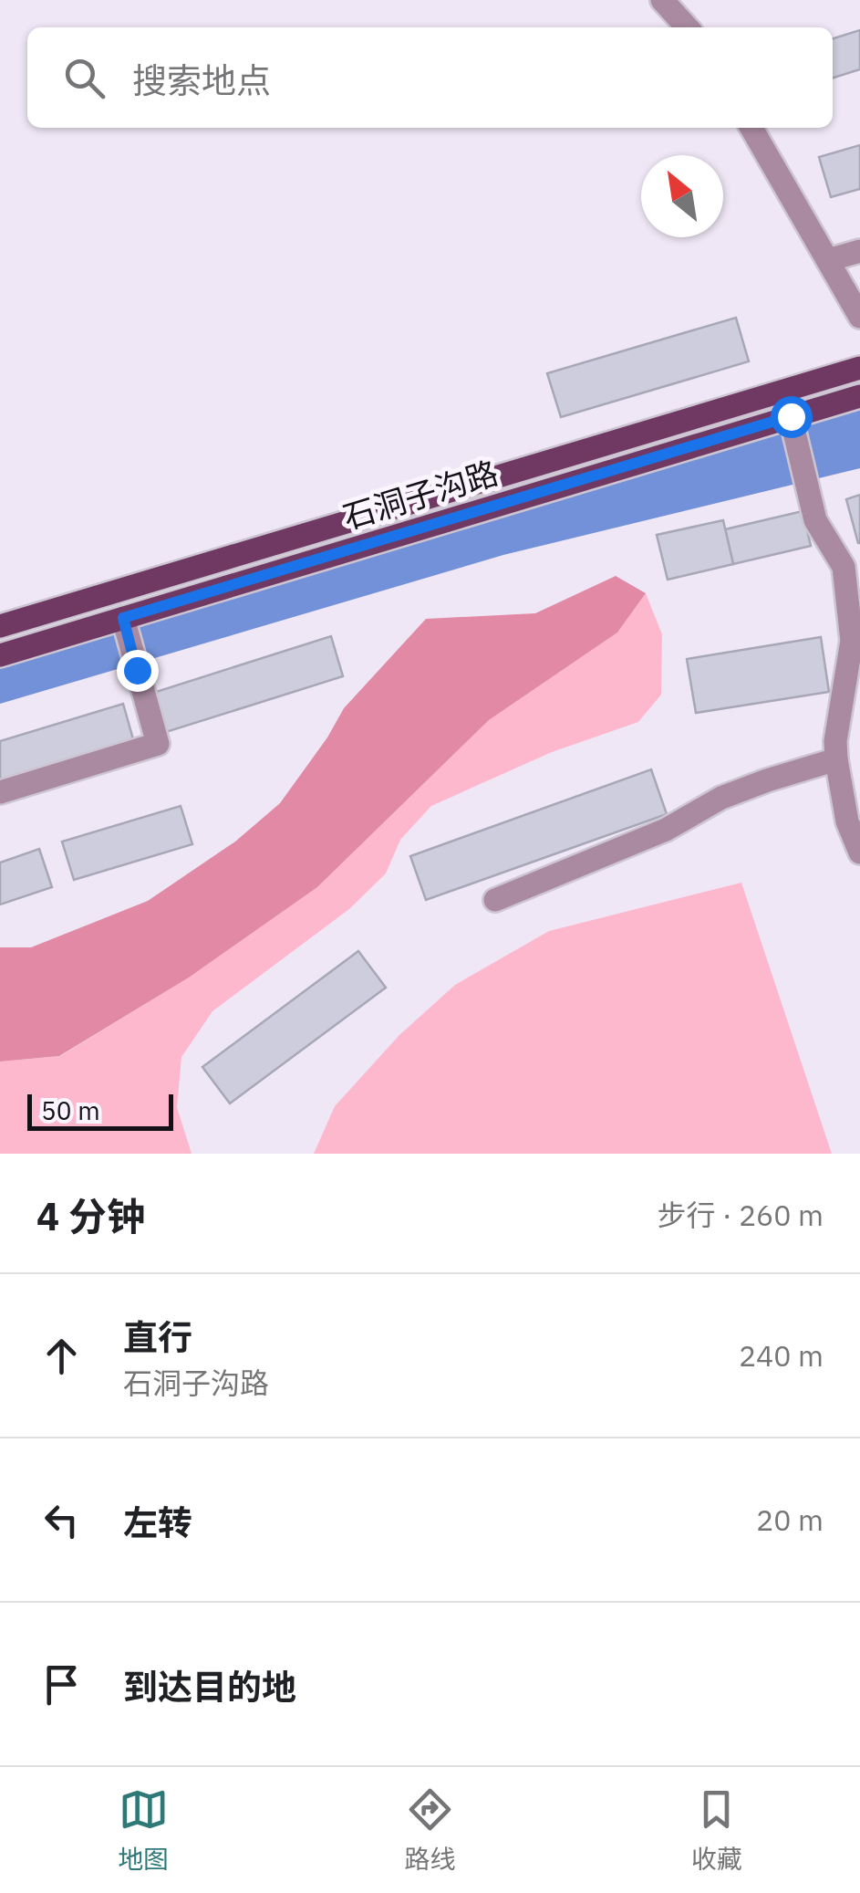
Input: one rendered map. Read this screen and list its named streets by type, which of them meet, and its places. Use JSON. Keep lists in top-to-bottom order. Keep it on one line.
{"streets":{"main road":["石洞子沟路"]},"scale_bar":"50 m","north":"top left","page":{"search":"搜索地点","scale":"50 m","heading":["4 分钟","步行 · 260 m"],"list":[["直行","石洞子沟路","240 m"],["左转","20 m"],"到达目的地"],"nav":["地图","路线","收藏"]}}
